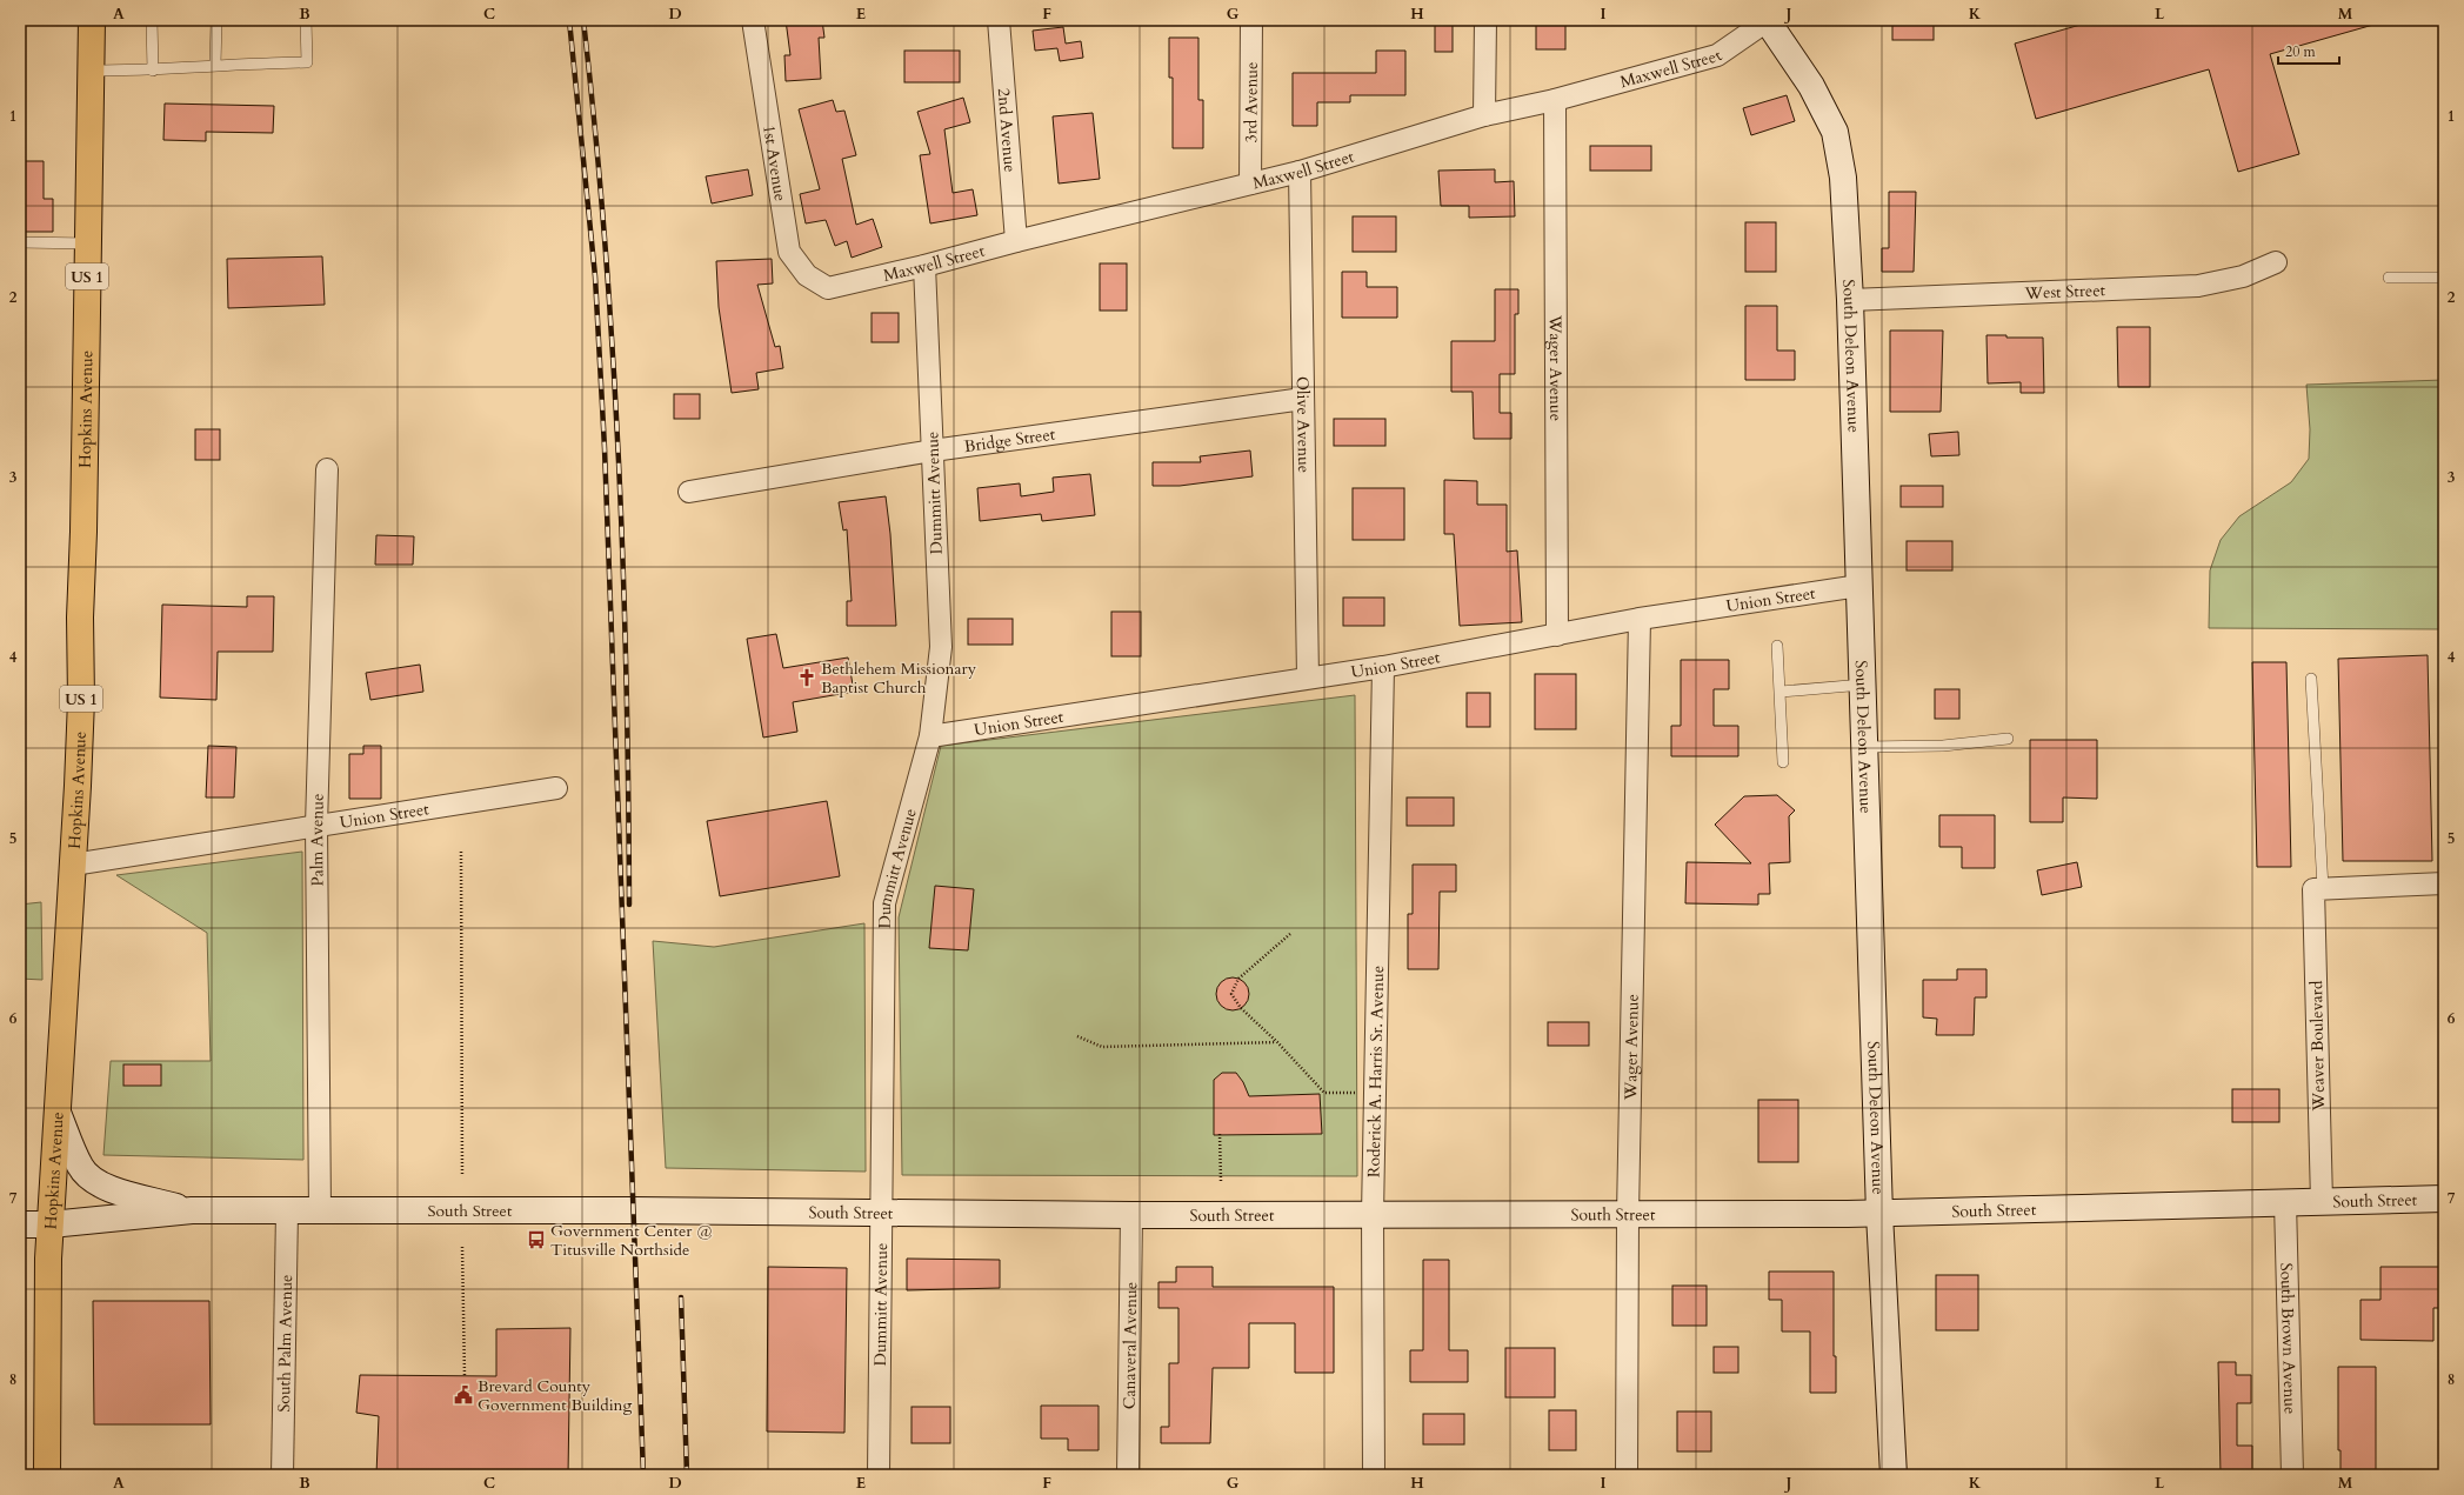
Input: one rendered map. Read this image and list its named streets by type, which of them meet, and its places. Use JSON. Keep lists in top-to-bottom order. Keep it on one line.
{"streets":{"main road":["US 1","South Deleon Avenue","Hopkins Avenue","South Street"],"street":["Maxwell Street","3rd Avenue","2nd Avenue","1st Avenue","West Street","Wager Avenue","Olive Avenue","Bridge Street","Dummitt Avenue","Union Street","Palm Avenue","Weaver Boulevard","Roderick A. Harris Sr. Avenue","South Brown Avenue","South Palm Avenue","Canaveral Avenue"]},"crossings":[["Maxwell Street","3rd Avenue"],["Maxwell Street","2nd Avenue"],["Maxwell Street","1st Avenue"],["Maxwell Street","South Deleon Avenue"],["Maxwell Street","Wager Avenue"],["Maxwell Street","Olive Avenue"],["Maxwell Street","Dummitt Avenue"],["West Street","South Deleon Avenue"],["South Deleon Avenue","Union Street"],["South Deleon Avenue","South Street"],["Wager Avenue","Union Street"],["Wager Avenue","South Street"],["Hopkins Avenue","Union Street"],["Hopkins Avenue","South Street"],["Olive Avenue","Bridge Street"],["Olive Avenue","Union Street"],["Bridge Street","Dummitt Avenue"],["Dummitt Avenue","Union Street"],["Dummitt Avenue","South Street"],["Union Street","Palm Avenue"],["Union Street","Roderick A. Harris Sr. Avenue"],["Palm Avenue","South Street"],["Weaver Boulevard","South Street"],["Roderick A. Harris Sr. Avenue","South Street"],["South Street","South Brown Avenue"],["South Street","South Palm Avenue"],["South Street","Canaveral Avenue"]],"places":{"church":["Bethlehem Missionary Baptist Church"],"bus stop":["Government Center @ Titusville Northside"],"public building":["Brevard County Government Building"]},"scale_bar":"20 m","grid":{"columns":["A","B","C","D","E","F","G","H","I","J","K","L","M"],"rows":["1","2","3","4","5","6","7","8"]}}
